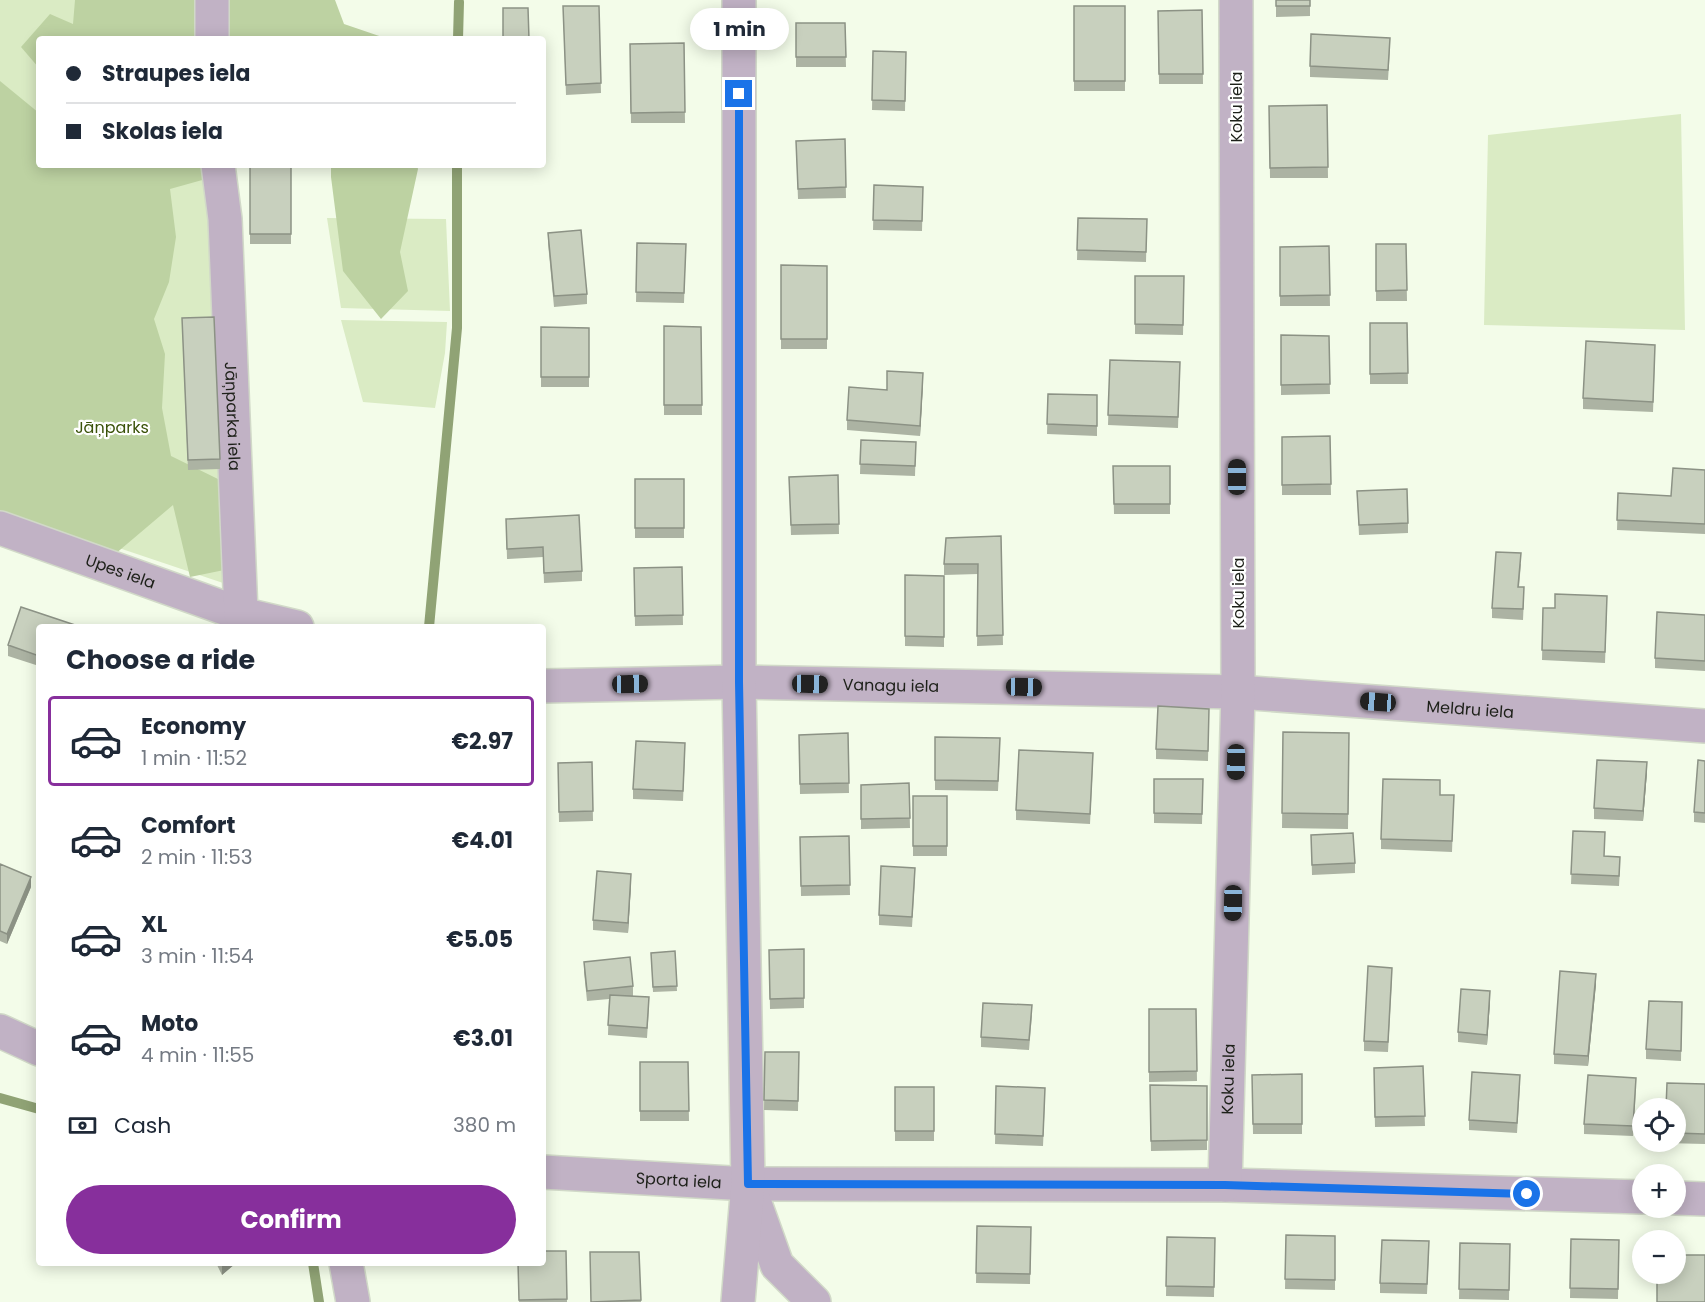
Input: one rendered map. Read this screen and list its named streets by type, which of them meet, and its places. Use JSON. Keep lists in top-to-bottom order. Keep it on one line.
{"streets":{"street":["Koku iela","Jāņparka iela","Upes iela","Vanagu iela","Meldru iela","Sporta iela"]},"crossings":[["Koku iela","Vanagu iela"],["Koku iela","Meldru iela"],["Koku iela","Sporta iela"],["Jāņparka iela","Upes iela"],["Vanagu iela","Meldru iela"]],"parks":["Jāņparks"],"page":{"bubble":"1 min","banner":["Straupes iela","Skolas iela"],"heading":"Choose a ride","list":[{"name":"Economy","note":"1 min · 11:52","value":"€2.97"},{"name":"Comfort","note":"2 min · 11:53","value":"€4.01"},{"name":"XL","note":"3 min · 11:54","value":"€5.05"},{"name":"Moto","note":"4 min · 11:55","value":"€3.01"}],"pay":["Cash","380 m"],"map_buttons":["+","−"],"buttons":"Confirm"}}
